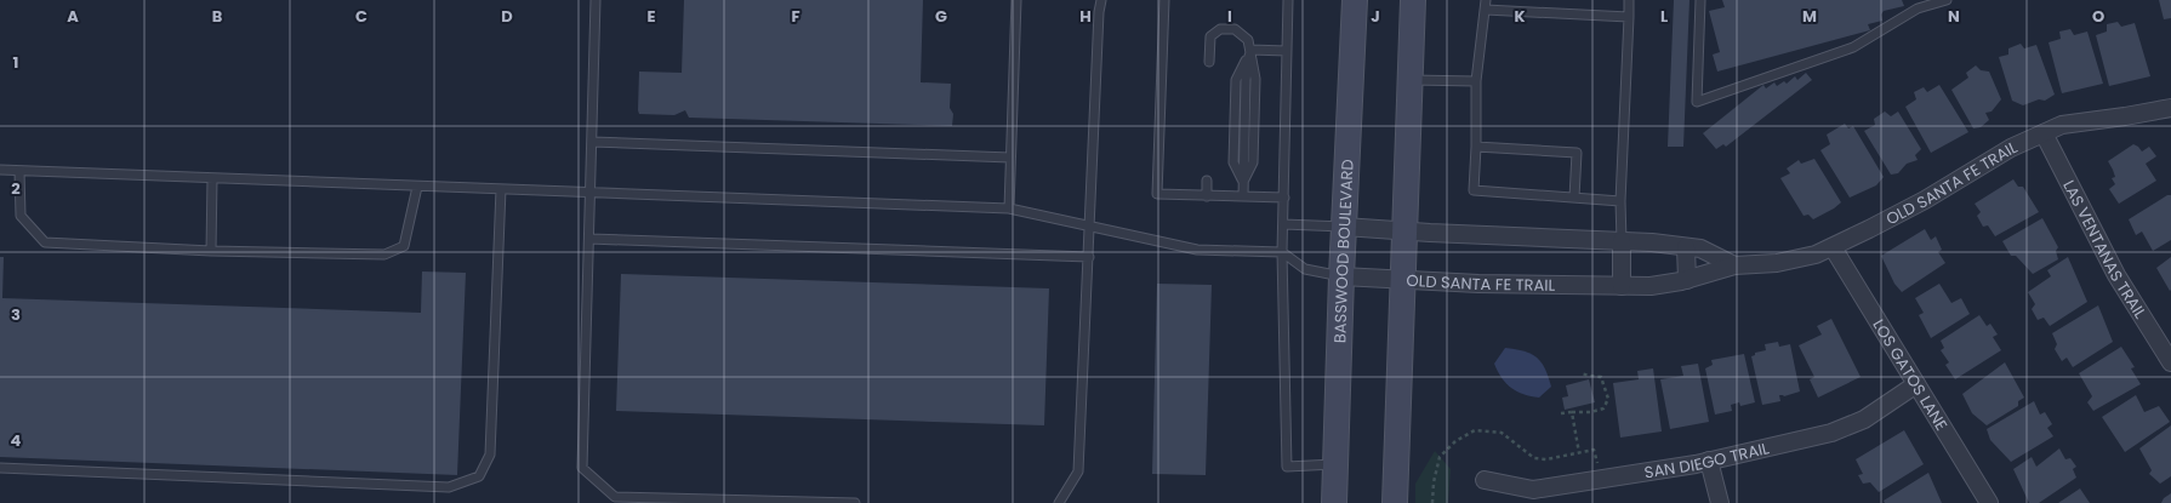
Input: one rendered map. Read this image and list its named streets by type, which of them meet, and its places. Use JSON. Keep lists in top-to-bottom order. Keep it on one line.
{"streets":{"main road":["BASSWOOD BOULEVARD"],"street":["OLD SANTA FE TRAIL","LAS VENTANAS TRAIL","LOS GATOS LANE","SAN DIEGO TRAIL"]},"crossings":[["OLD SANTA FE TRAIL","LAS VENTANAS TRAIL"],["OLD SANTA FE TRAIL","BASSWOOD BOULEVARD"],["OLD SANTA FE TRAIL","LOS GATOS LANE"],["LOS GATOS LANE","SAN DIEGO TRAIL"]],"grid":{"columns":["A","B","C","D","E","F","G","H","I","J","K","L","M","N","O"],"rows":["1","2","3","4"]}}
